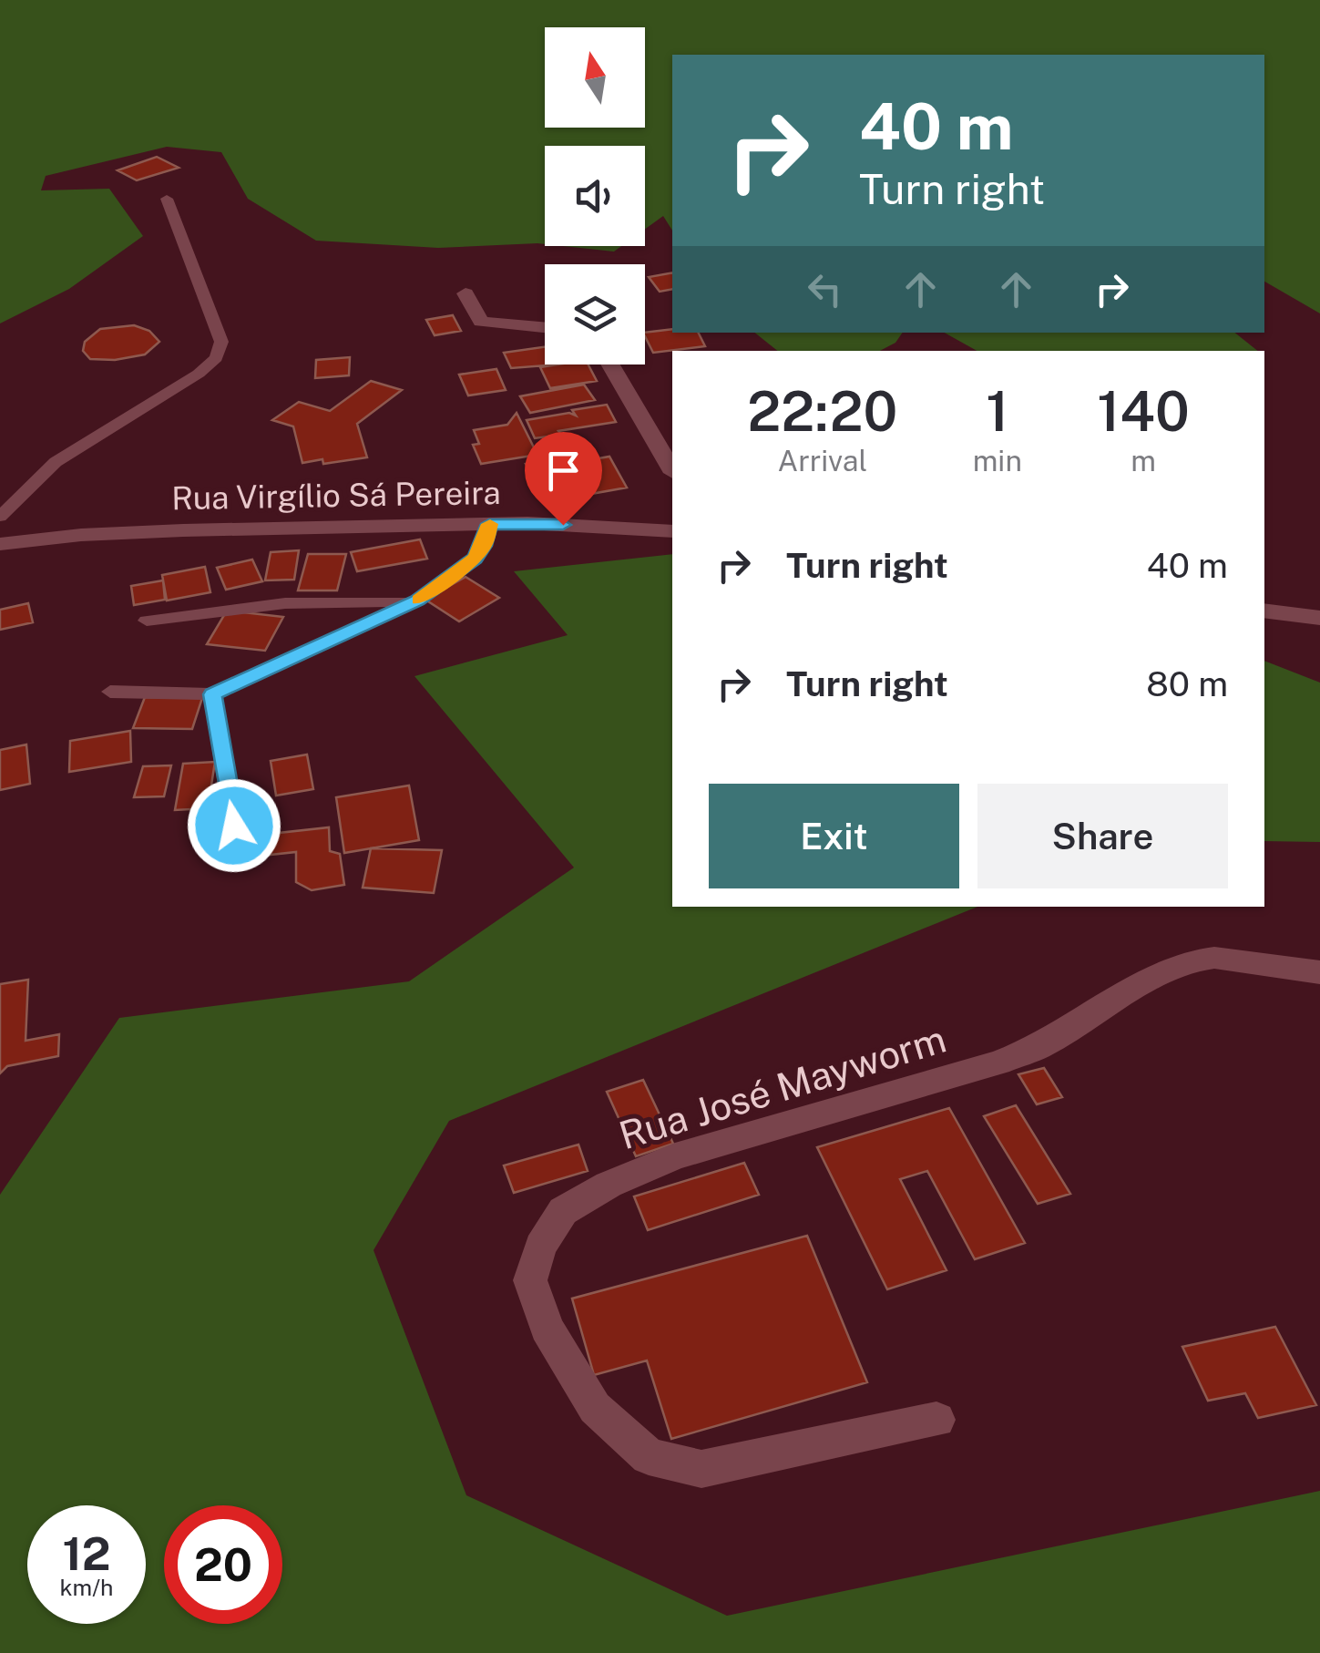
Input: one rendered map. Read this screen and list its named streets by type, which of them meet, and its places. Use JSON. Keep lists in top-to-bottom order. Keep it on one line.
{"streets":{"street":["Rua Virgílio Sá Pereira","Rua José Mayworm"]},"north":"top","page":{"turn":["40 m","Turn right"],"eta":["22:20","Arrival","1","min","140","m"],"list":[{"name":"Turn right","value":"40 m"},{"name":"Turn right","value":"80 m"}],"buttons":["Exit","Share"],"speed":"12 km/h","limit":"20"}}
